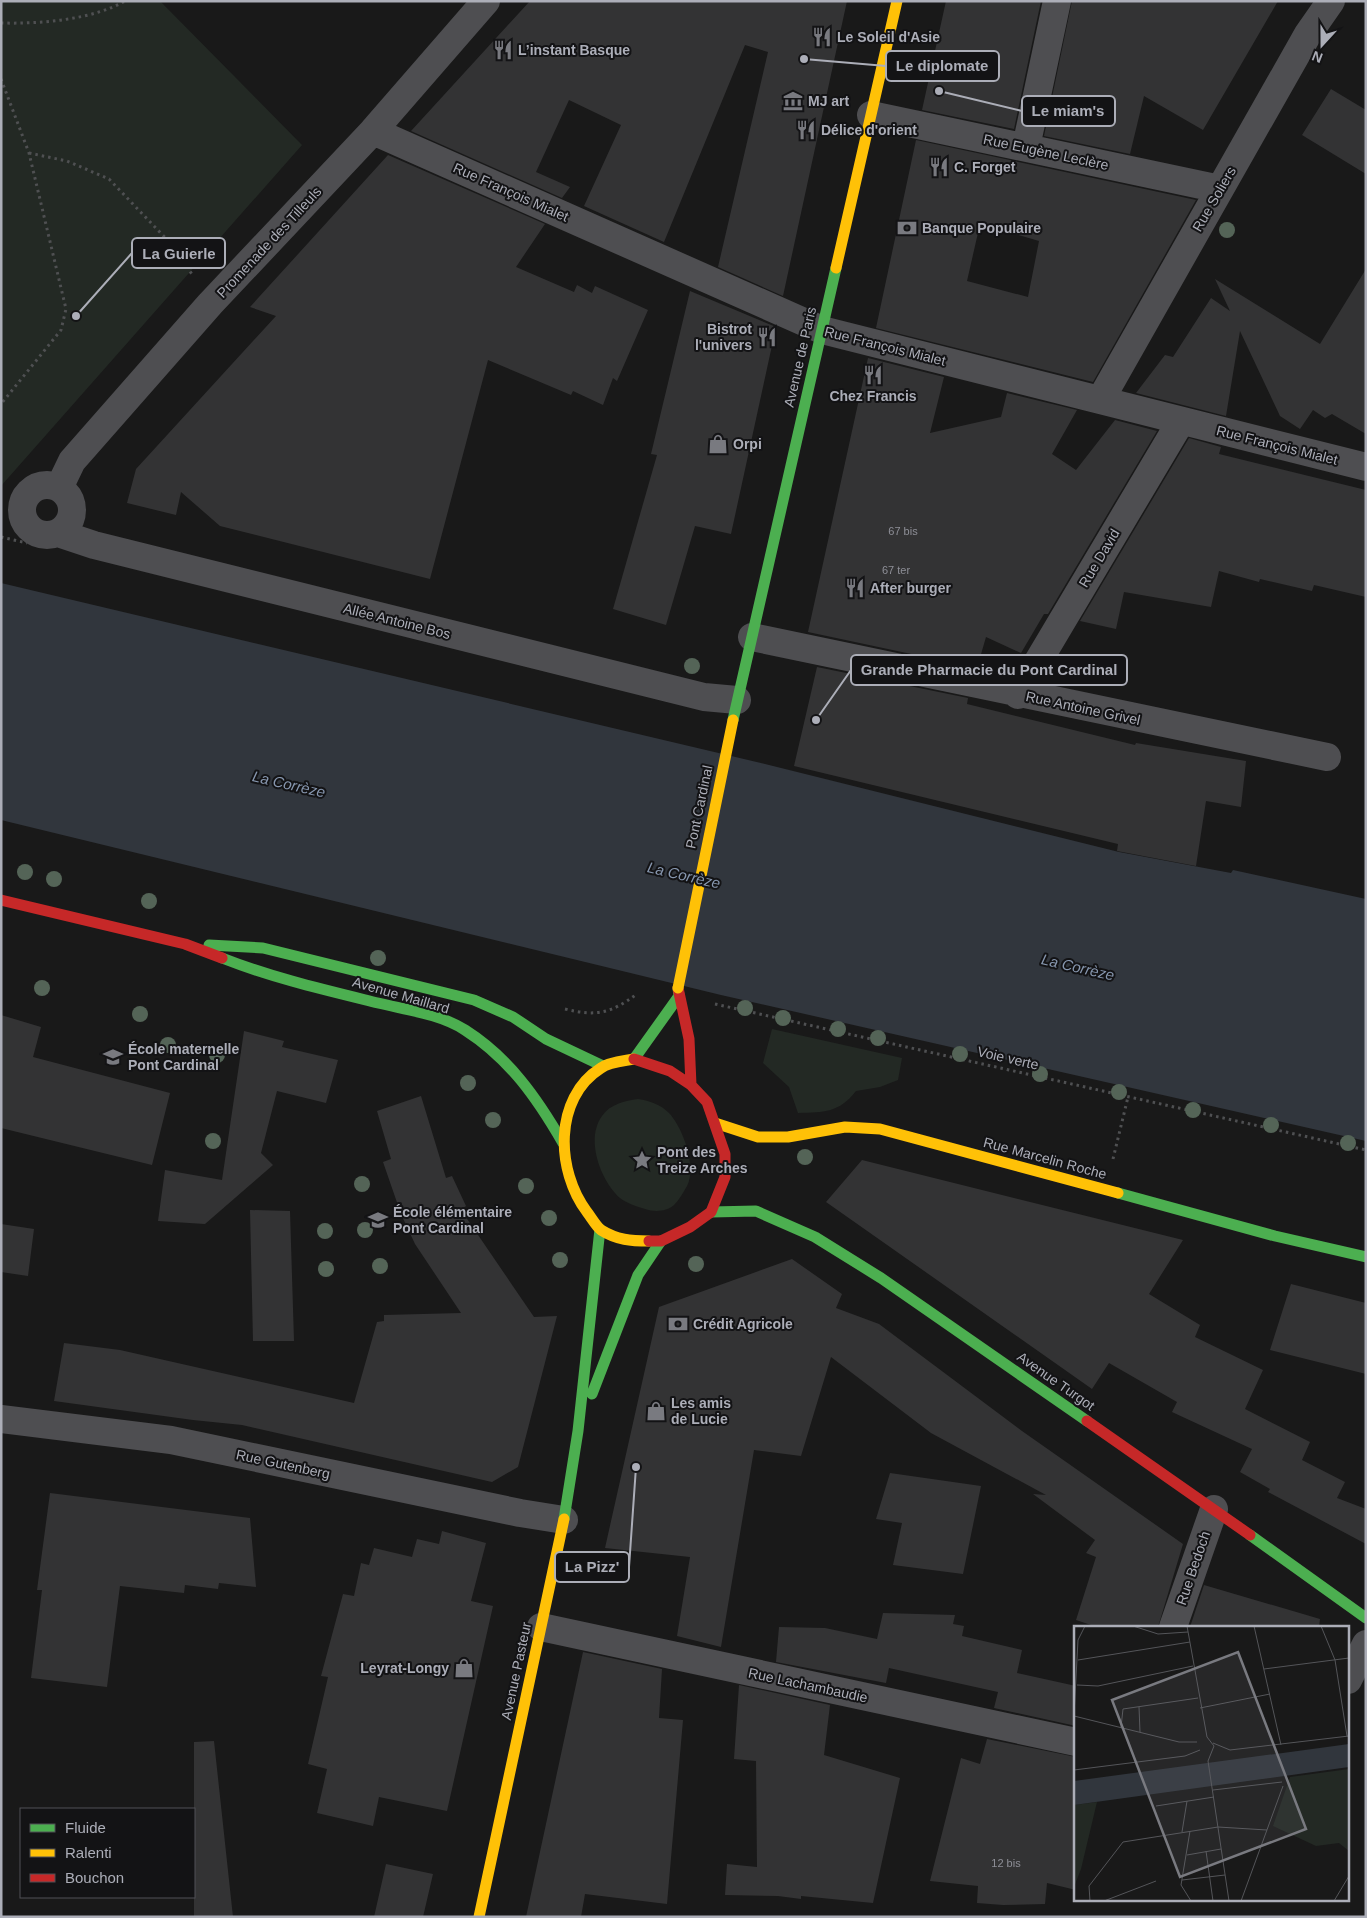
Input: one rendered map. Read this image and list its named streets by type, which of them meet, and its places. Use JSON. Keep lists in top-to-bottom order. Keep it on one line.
{"streets":{"main road":["Avenue de Paris","Pont Cardinal","Avenue Maillard","Rue Marcelin Roche","Avenue Turgot","Avenue Pasteur"],"street":["Rue Eugène Leclère","Rue François Mialet","Rue Soliers","Promenade des Tilleuls","Rue David","Allée Antoine Bos","Rue Antoine Grivel","Rue Gutenberg","Rue Bedoch","Rue Lachambaudie"],"path":["Voie verte"]},"crossings":[["Rue Eugène Leclère","Rue Soliers"],["Rue Eugène Leclère","Avenue de Paris"],["Rue François Mialet","Rue Soliers"],["Rue François Mialet","Promenade des Tilleuls"],["Rue François Mialet","Avenue de Paris"],["Rue François Mialet","Rue David"],["Promenade des Tilleuls","Allée Antoine Bos"],["Avenue de Paris","Allée Antoine Bos"],["Avenue de Paris","Rue Antoine Grivel"],["Avenue de Paris","Pont Cardinal"],["Rue David","Rue Antoine Grivel"],["Allée Antoine Bos","Pont Cardinal"],["Pont Cardinal","Voie verte"],["Avenue Maillard","Rue Marcelin Roche"],["Avenue Maillard","Avenue Turgot"],["Avenue Maillard","Avenue Pasteur"],["Rue Marcelin Roche","Avenue Turgot"],["Rue Marcelin Roche","Avenue Pasteur"],["Avenue Turgot","Rue Bedoch"],["Avenue Turgot","Avenue Pasteur"],["Rue Gutenberg","Avenue Pasteur"],["Avenue Pasteur","Rue Lachambaudie"]],"water":["La Corrèze"],"places":{"restaurant":["Le Soleil d'Asie","L’instant Basque","Délice d'orient","C. Forget","Bistrot l'univers","Chez Francis","After burger"],"other":["Le diplomate","Le miam's","La Guierle","Grande Pharmacie du Pont Cardinal","La Pizz'"],"museum":["MJ art"],"bank":["Banque Populaire","Crédit Agricole"],"shop":["Orpi","Les amis de Lucie","Leyrat-Longy"],"school or university":["École maternelle Pont Cardinal","École élémentaire Pont Cardinal"],"place":["Pont des Treize Arches"]},"house_numbers":["67 bis","67 ter","12 bis"],"legend":["Fluide","Ralenti","Bouchon"],"north":"bottom"}
